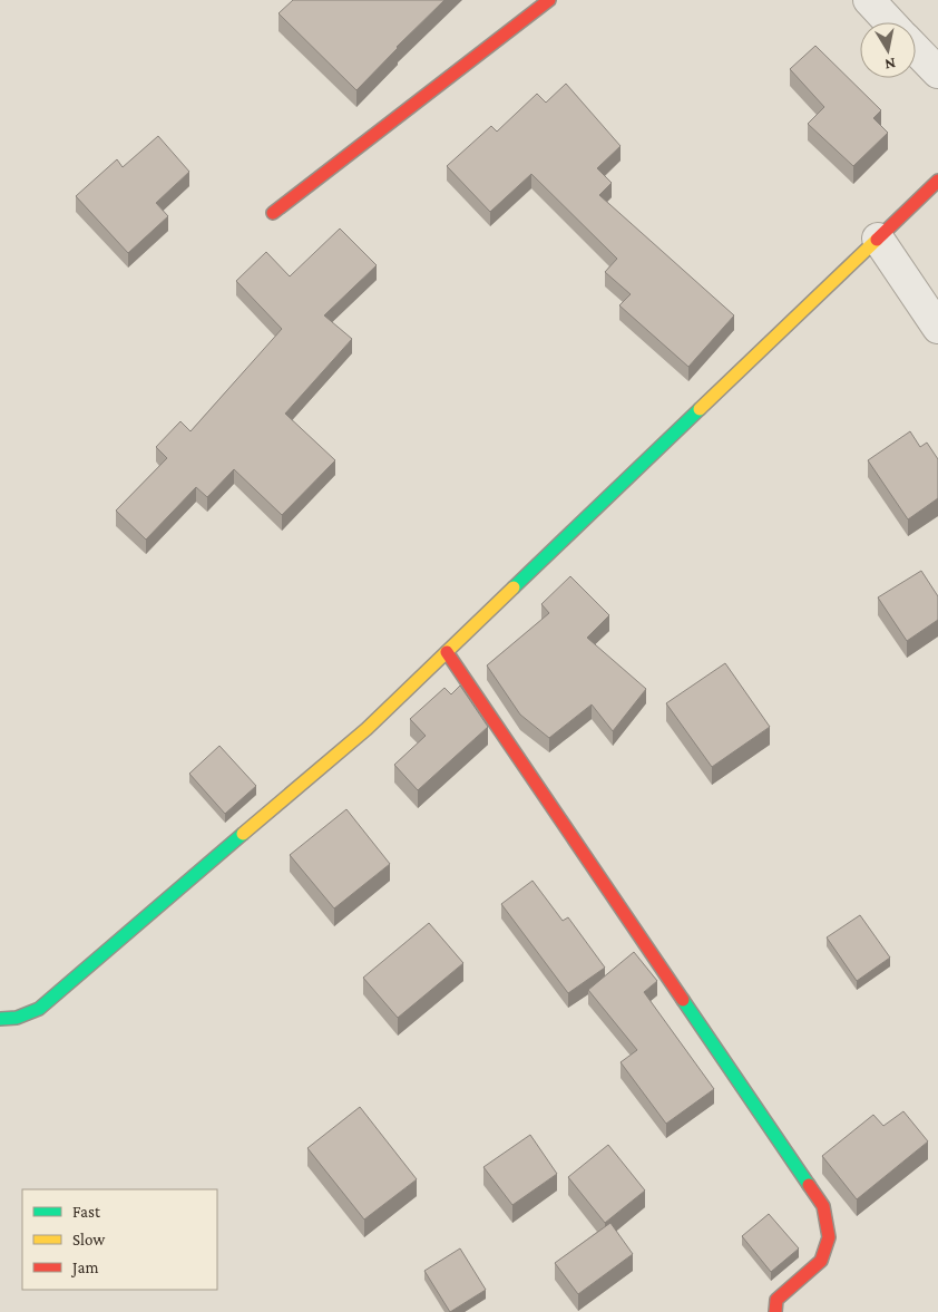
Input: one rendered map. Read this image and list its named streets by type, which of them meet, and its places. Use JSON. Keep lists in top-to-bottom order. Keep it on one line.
{"legend":["Fast","Slow","Jam"],"north":"bottom"}
